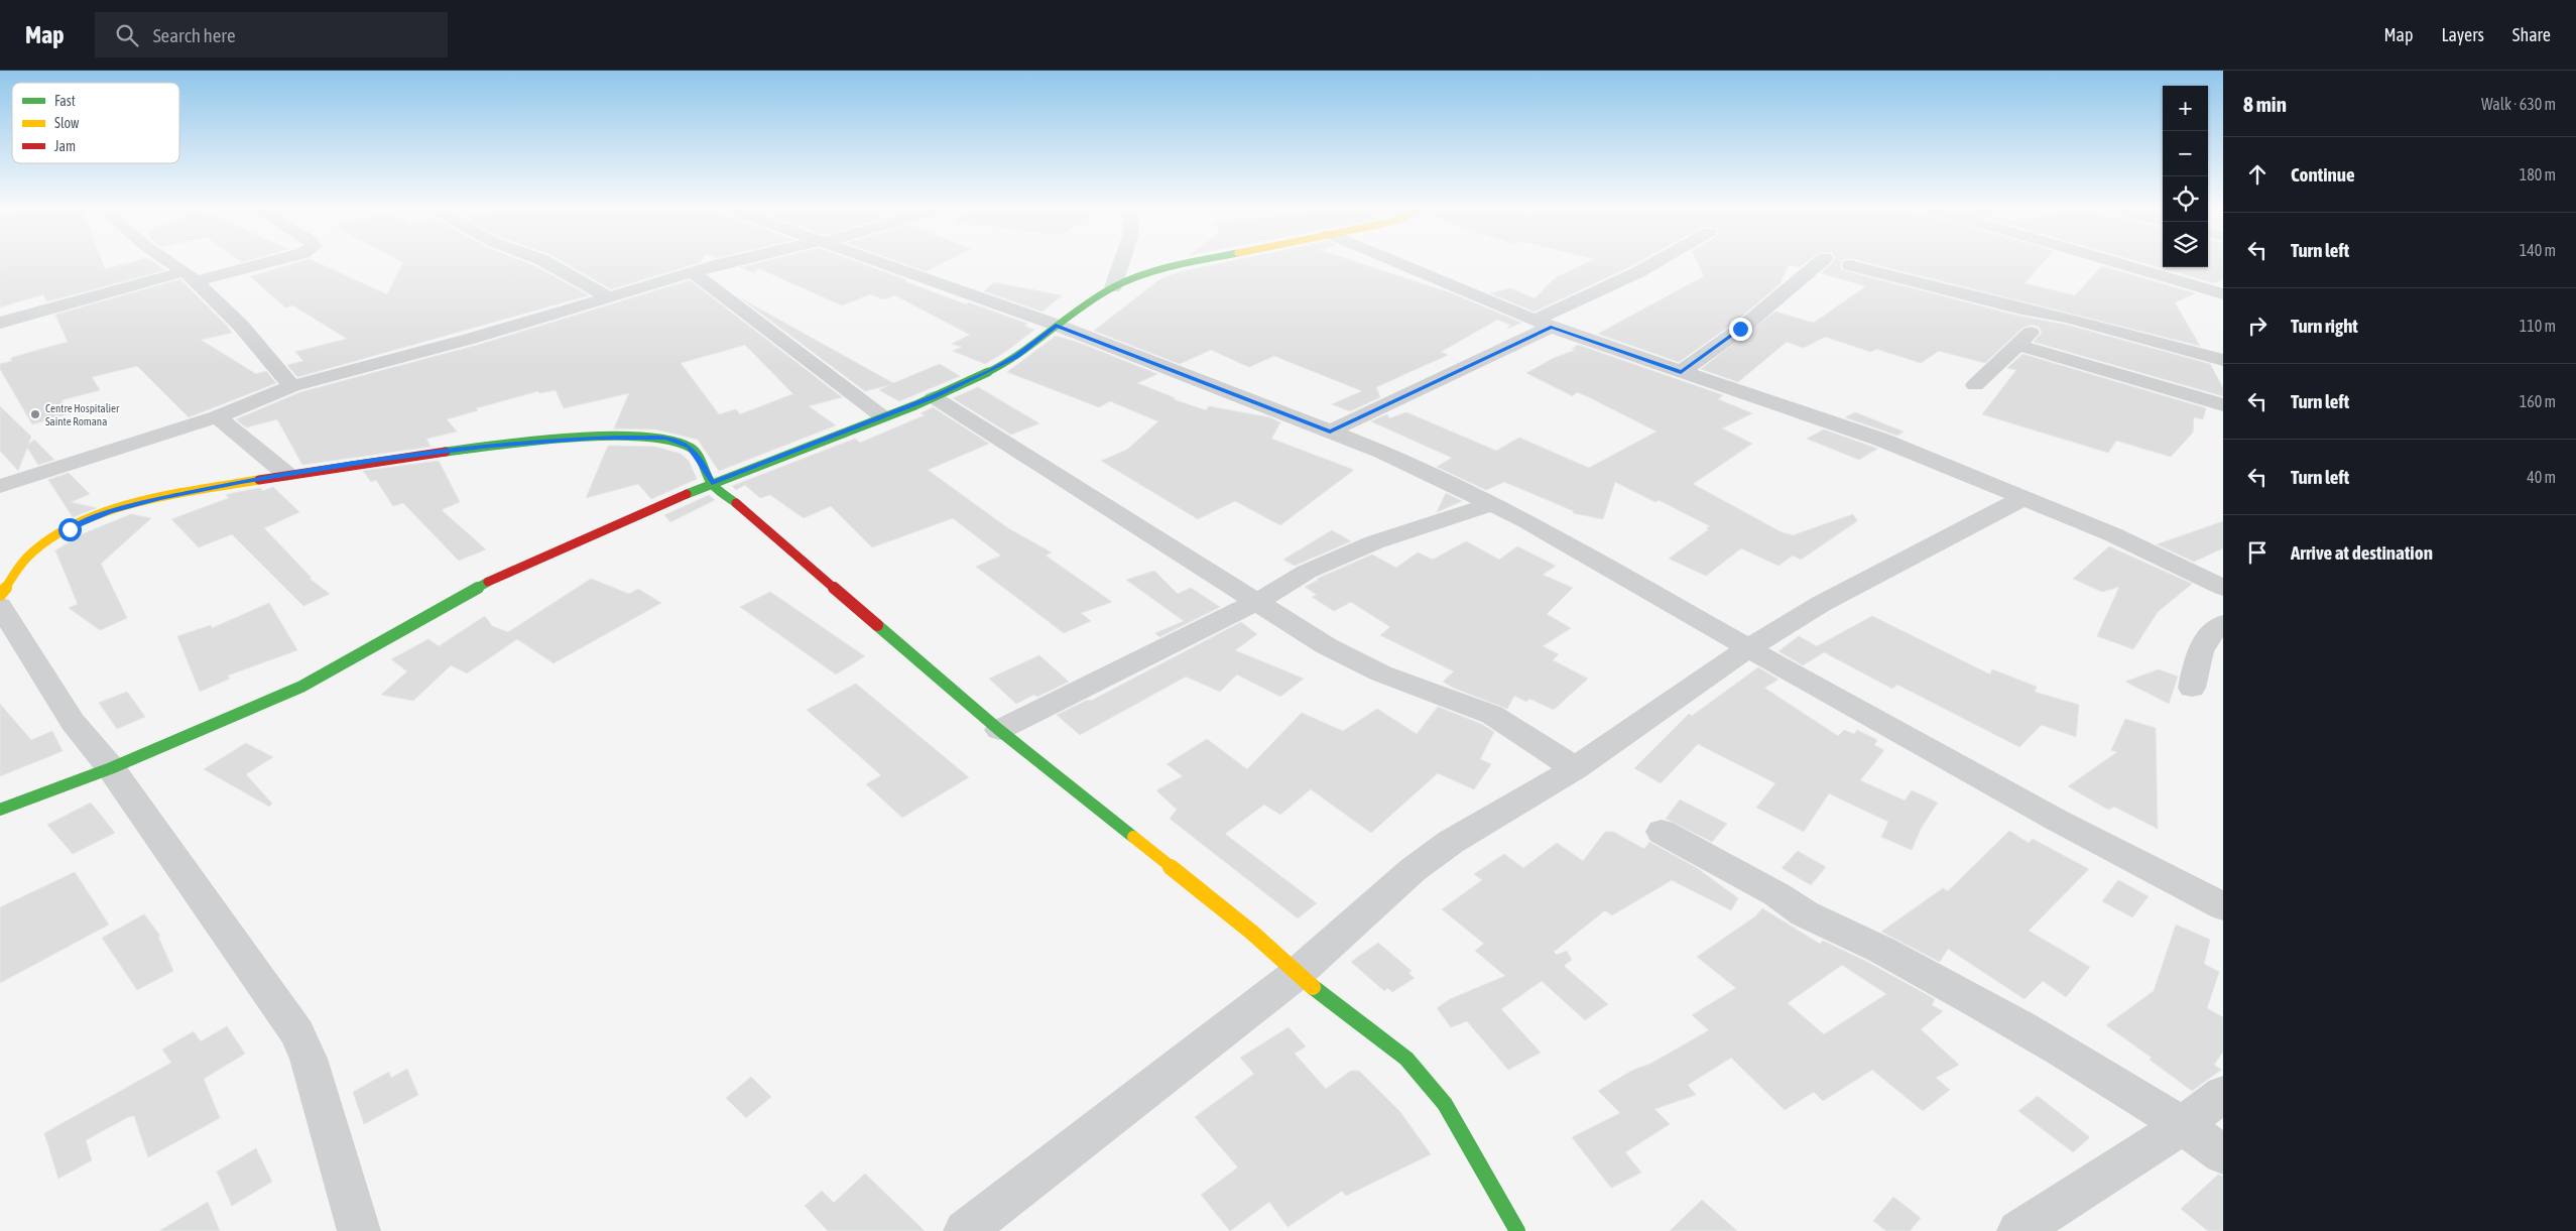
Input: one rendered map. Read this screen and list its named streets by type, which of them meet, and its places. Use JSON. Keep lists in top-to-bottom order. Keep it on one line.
{"places":["Centre Hospitalier Sainte Romana"],"legend":["Fast","Slow","Jam"],"page":{"header":"Map","search":"Search here","nav":["Map","Layers","Share"],"heading":["8 min","Walk · 630 m"],"map_buttons":["+","−"],"list":[["Continue","180 m"],["Turn left","140 m"],["Turn right","110 m"],["Turn left","160 m"],["Turn left","40 m"],"Arrive at destination"]}}
